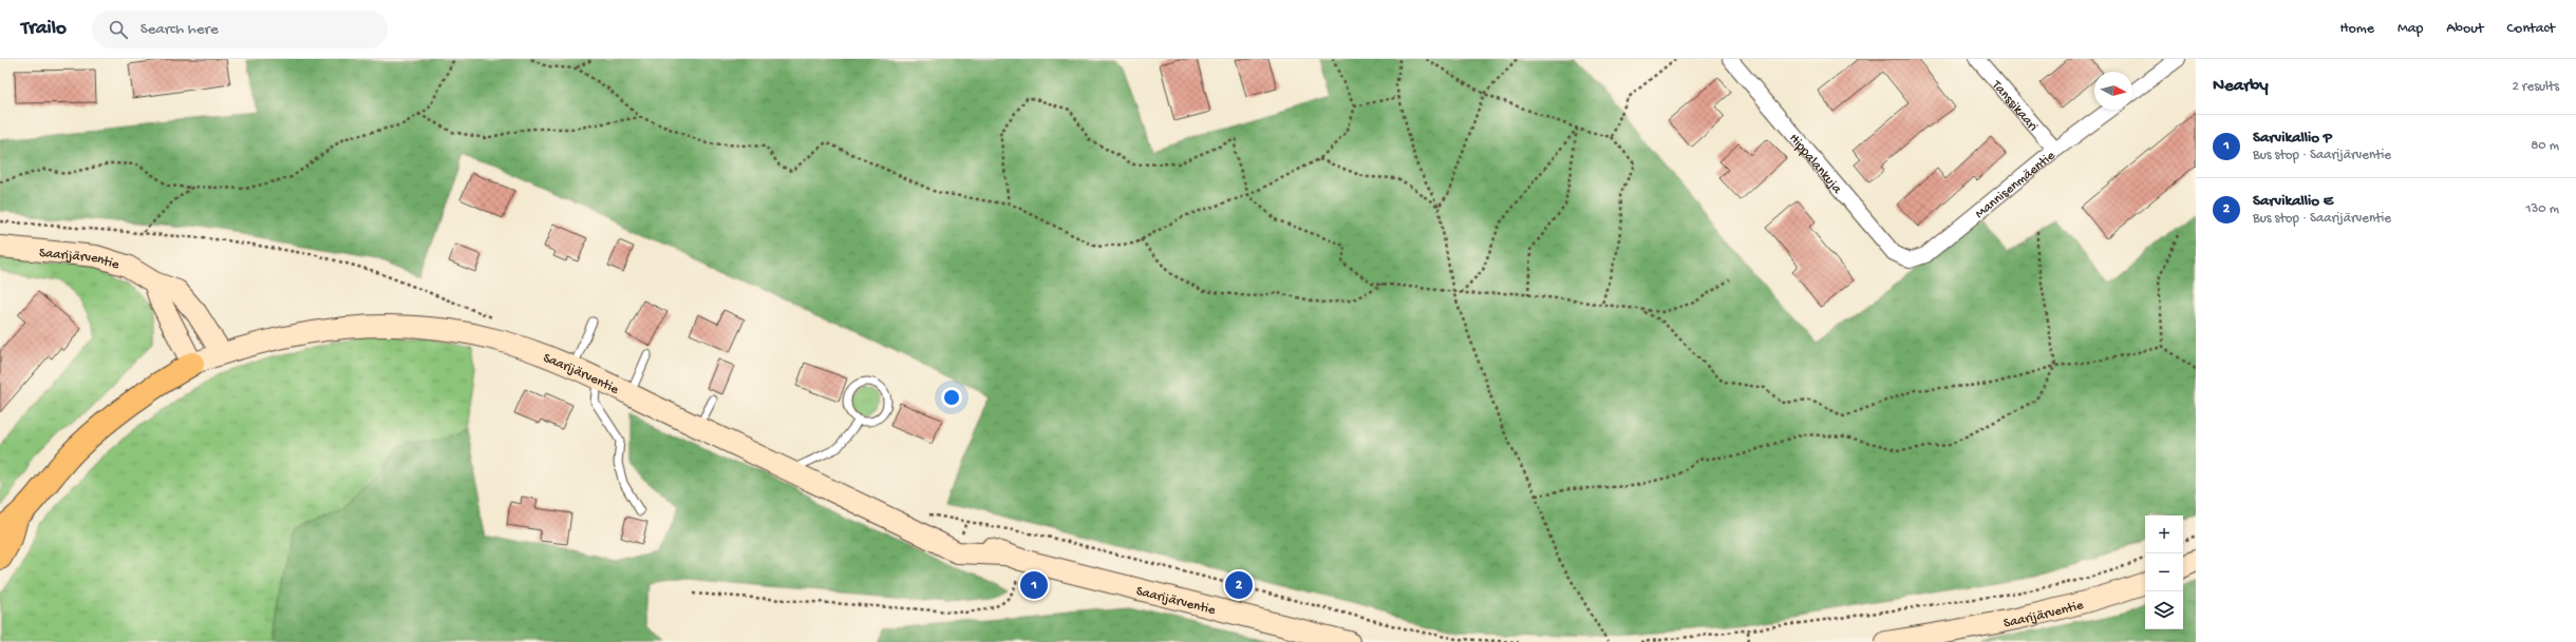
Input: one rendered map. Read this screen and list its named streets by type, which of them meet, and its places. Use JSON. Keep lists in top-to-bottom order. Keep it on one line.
{"streets":{"main road":["Saarijärventie"],"street":["Tanssikaari","Hippalankuja","Mannisenmäentie"]},"crossings":[["Tanssikaari","Mannisenmäentie"],["Hippalankuja","Mannisenmäentie"]],"north":"right","page":{"header":"Trailo","search":"Search here","nav":["Home","Map","About","Contact"],"heading":["Nearby","2 results"],"list":[{"mark":"1","name":"Sarvikallio P","note":"Bus stop · Saarijärventie","value":"80 m"},{"mark":"2","name":"Sarvikallio E","note":"Bus stop · Saarijärventie","value":"130 m"}],"map_buttons":["+","−"],"pins":["1","2"]}}
